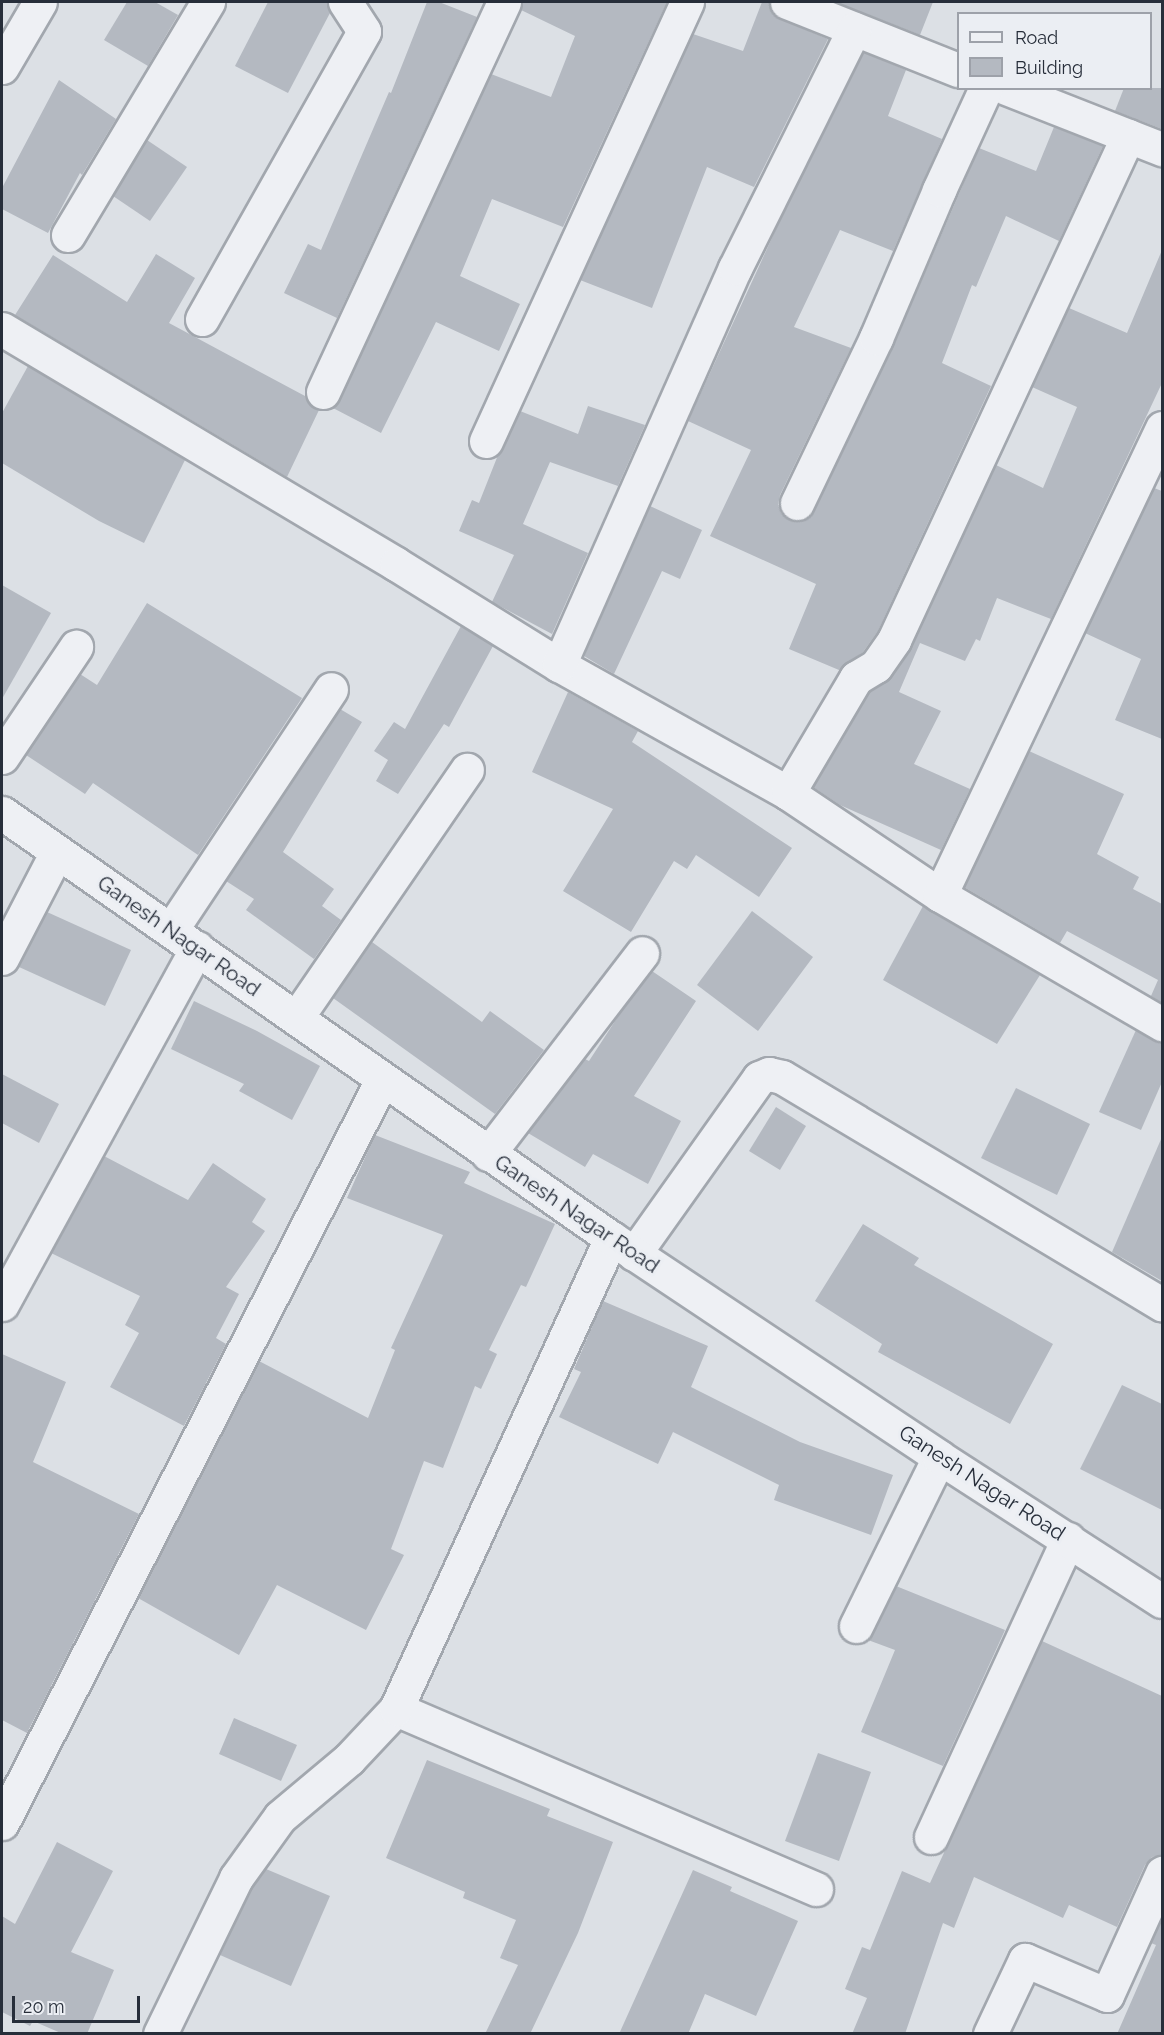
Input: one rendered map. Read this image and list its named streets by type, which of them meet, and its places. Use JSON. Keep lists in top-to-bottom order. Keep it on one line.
{"streets":{"street":["Ganesh Nagar Road"]},"legend":["Road","Building"],"scale_bar":"20 m"}
